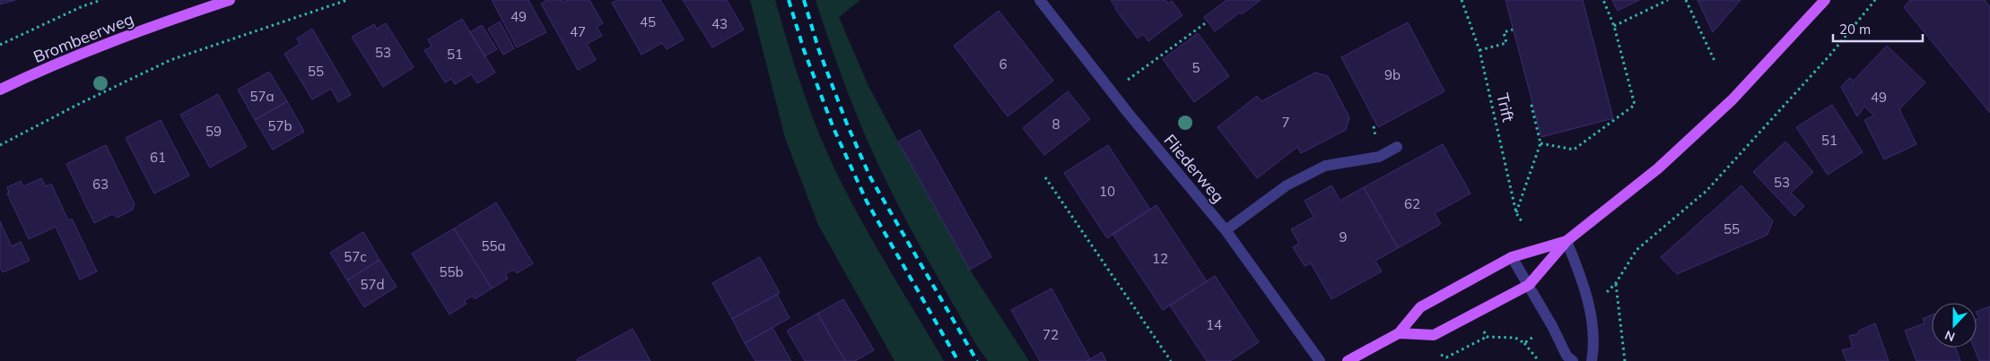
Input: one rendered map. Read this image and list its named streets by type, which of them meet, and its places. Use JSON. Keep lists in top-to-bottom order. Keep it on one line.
{"streets":{"main road":["Brombeerweg"],"street":["Fliederweg"],"path":["Trift"]},"house_numbers":["49","45","43","47","53","51","6","5","55","9b","57a","49","7","8","57b","59","51","61","53","63","10","62","55","9","55a","57c","12","55b","57d","14","72"],"scale_bar":"20 m","north":"bottom"}
